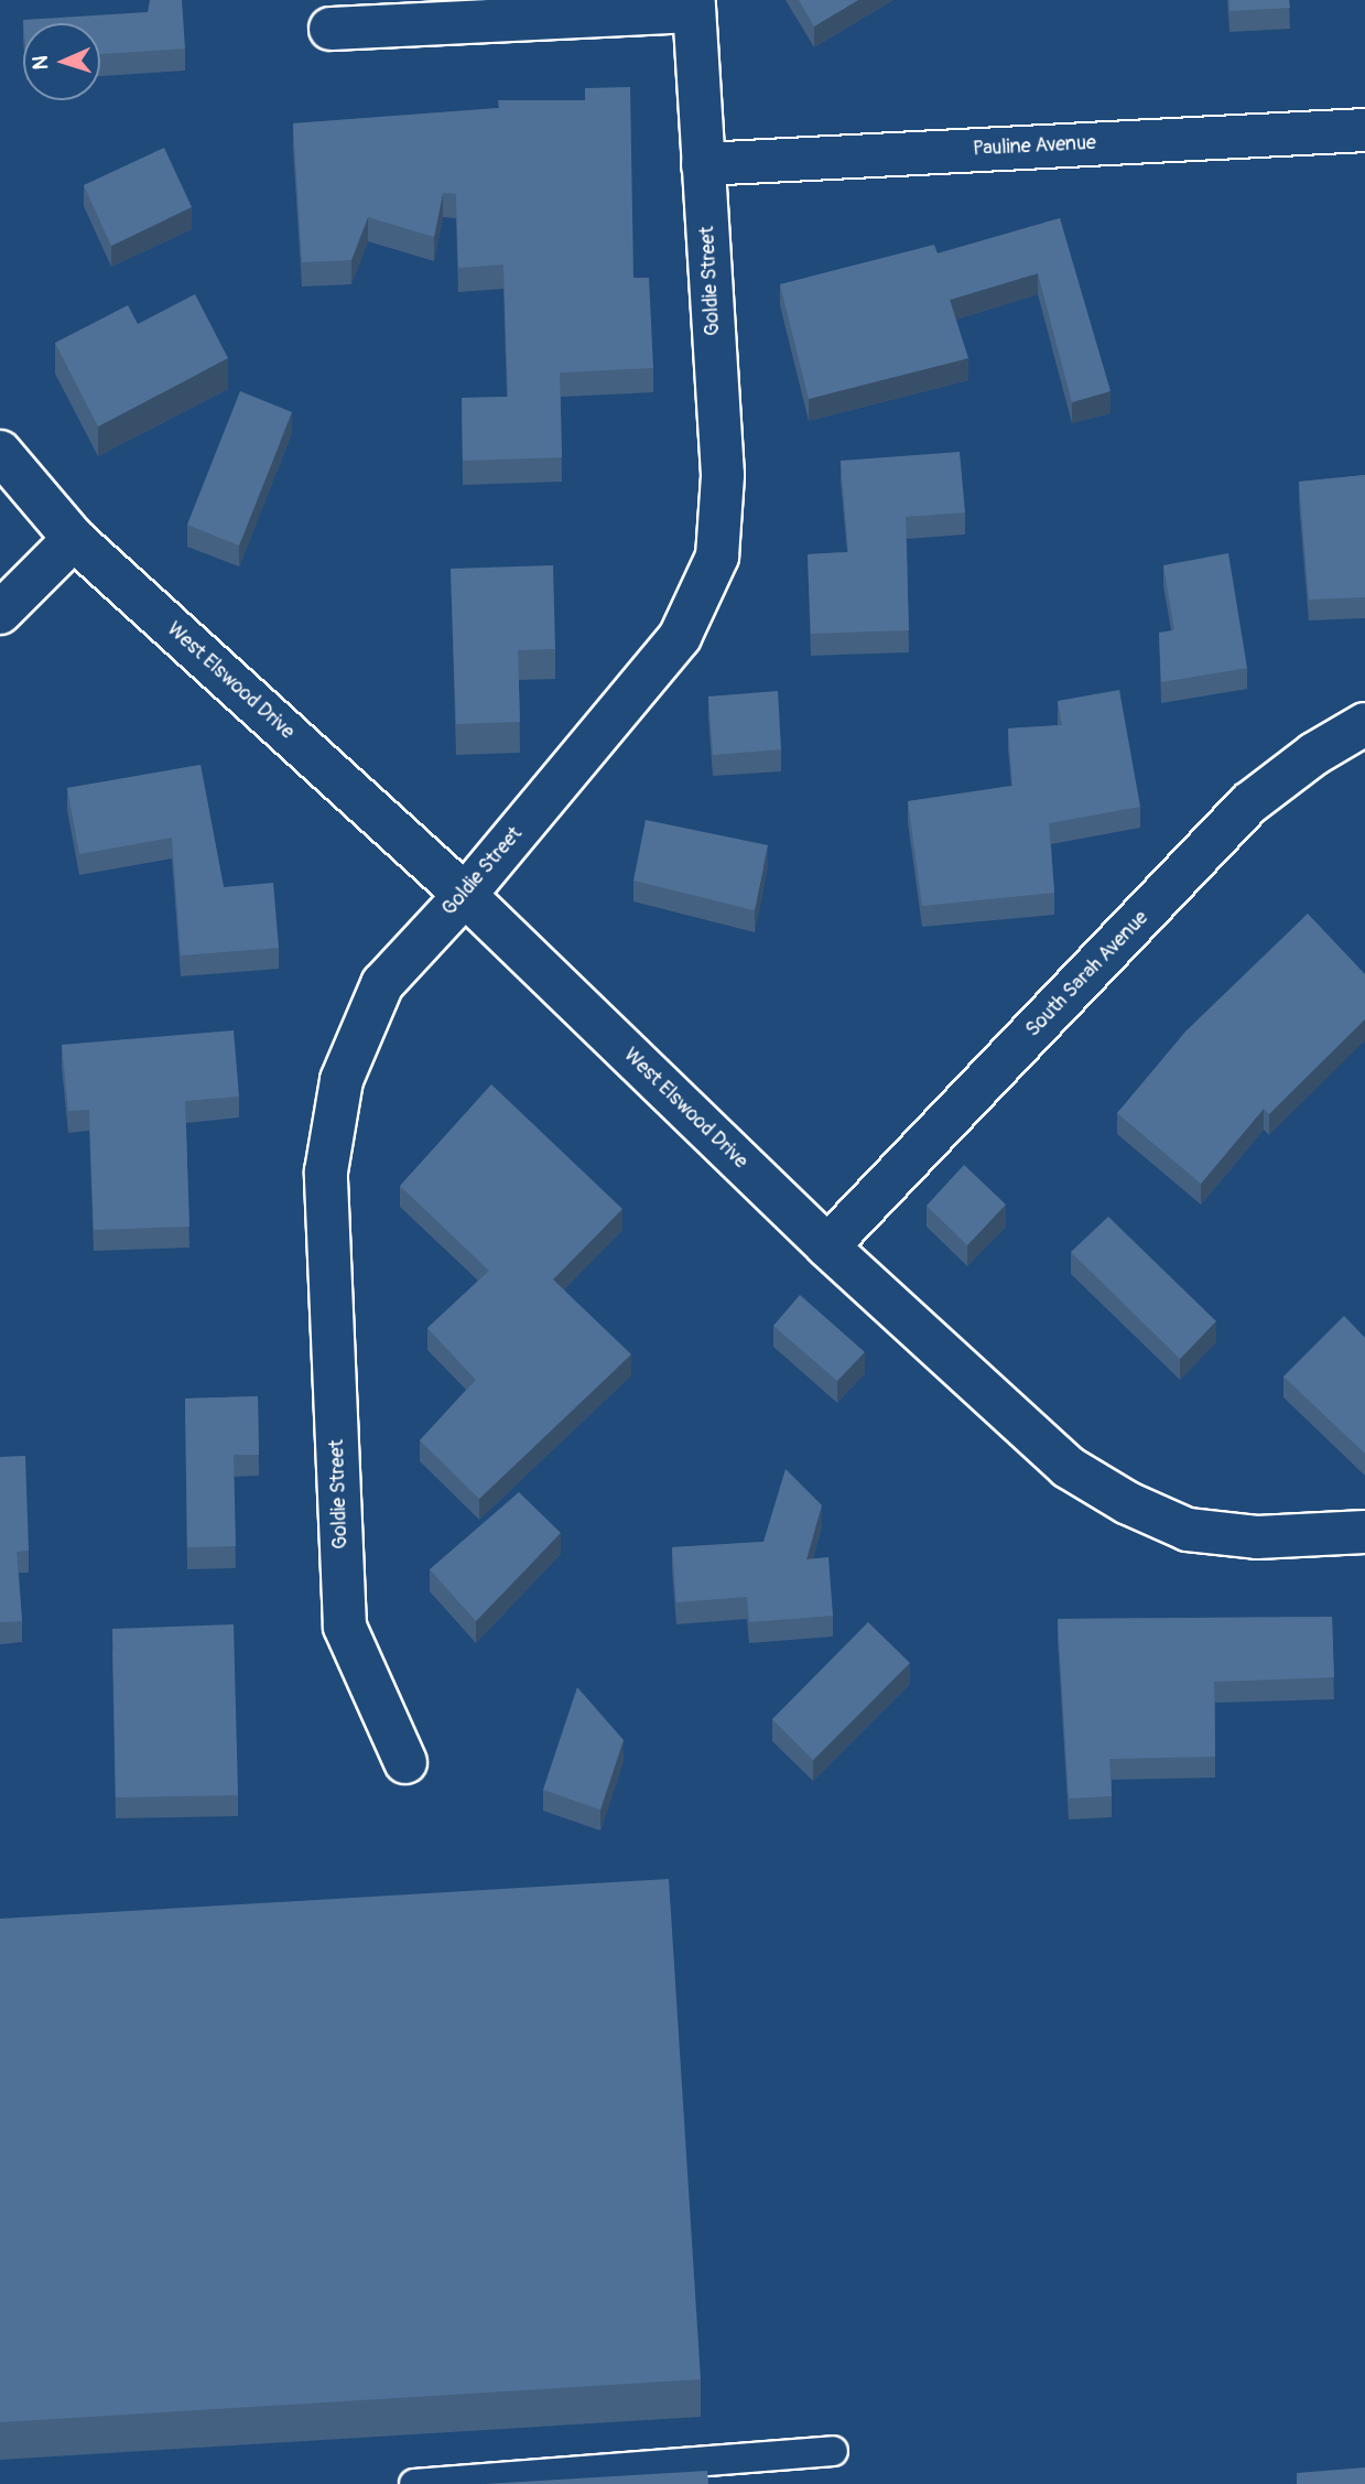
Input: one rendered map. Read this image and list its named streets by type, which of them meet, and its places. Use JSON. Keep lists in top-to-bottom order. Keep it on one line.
{"streets":{"street":["Pauline Avenue","Goldie Street","West Elswood Drive","South Sarah Avenue"]},"crossings":[["Pauline Avenue","Goldie Street"],["Goldie Street","West Elswood Drive"],["West Elswood Drive","South Sarah Avenue"]],"north":"left"}
